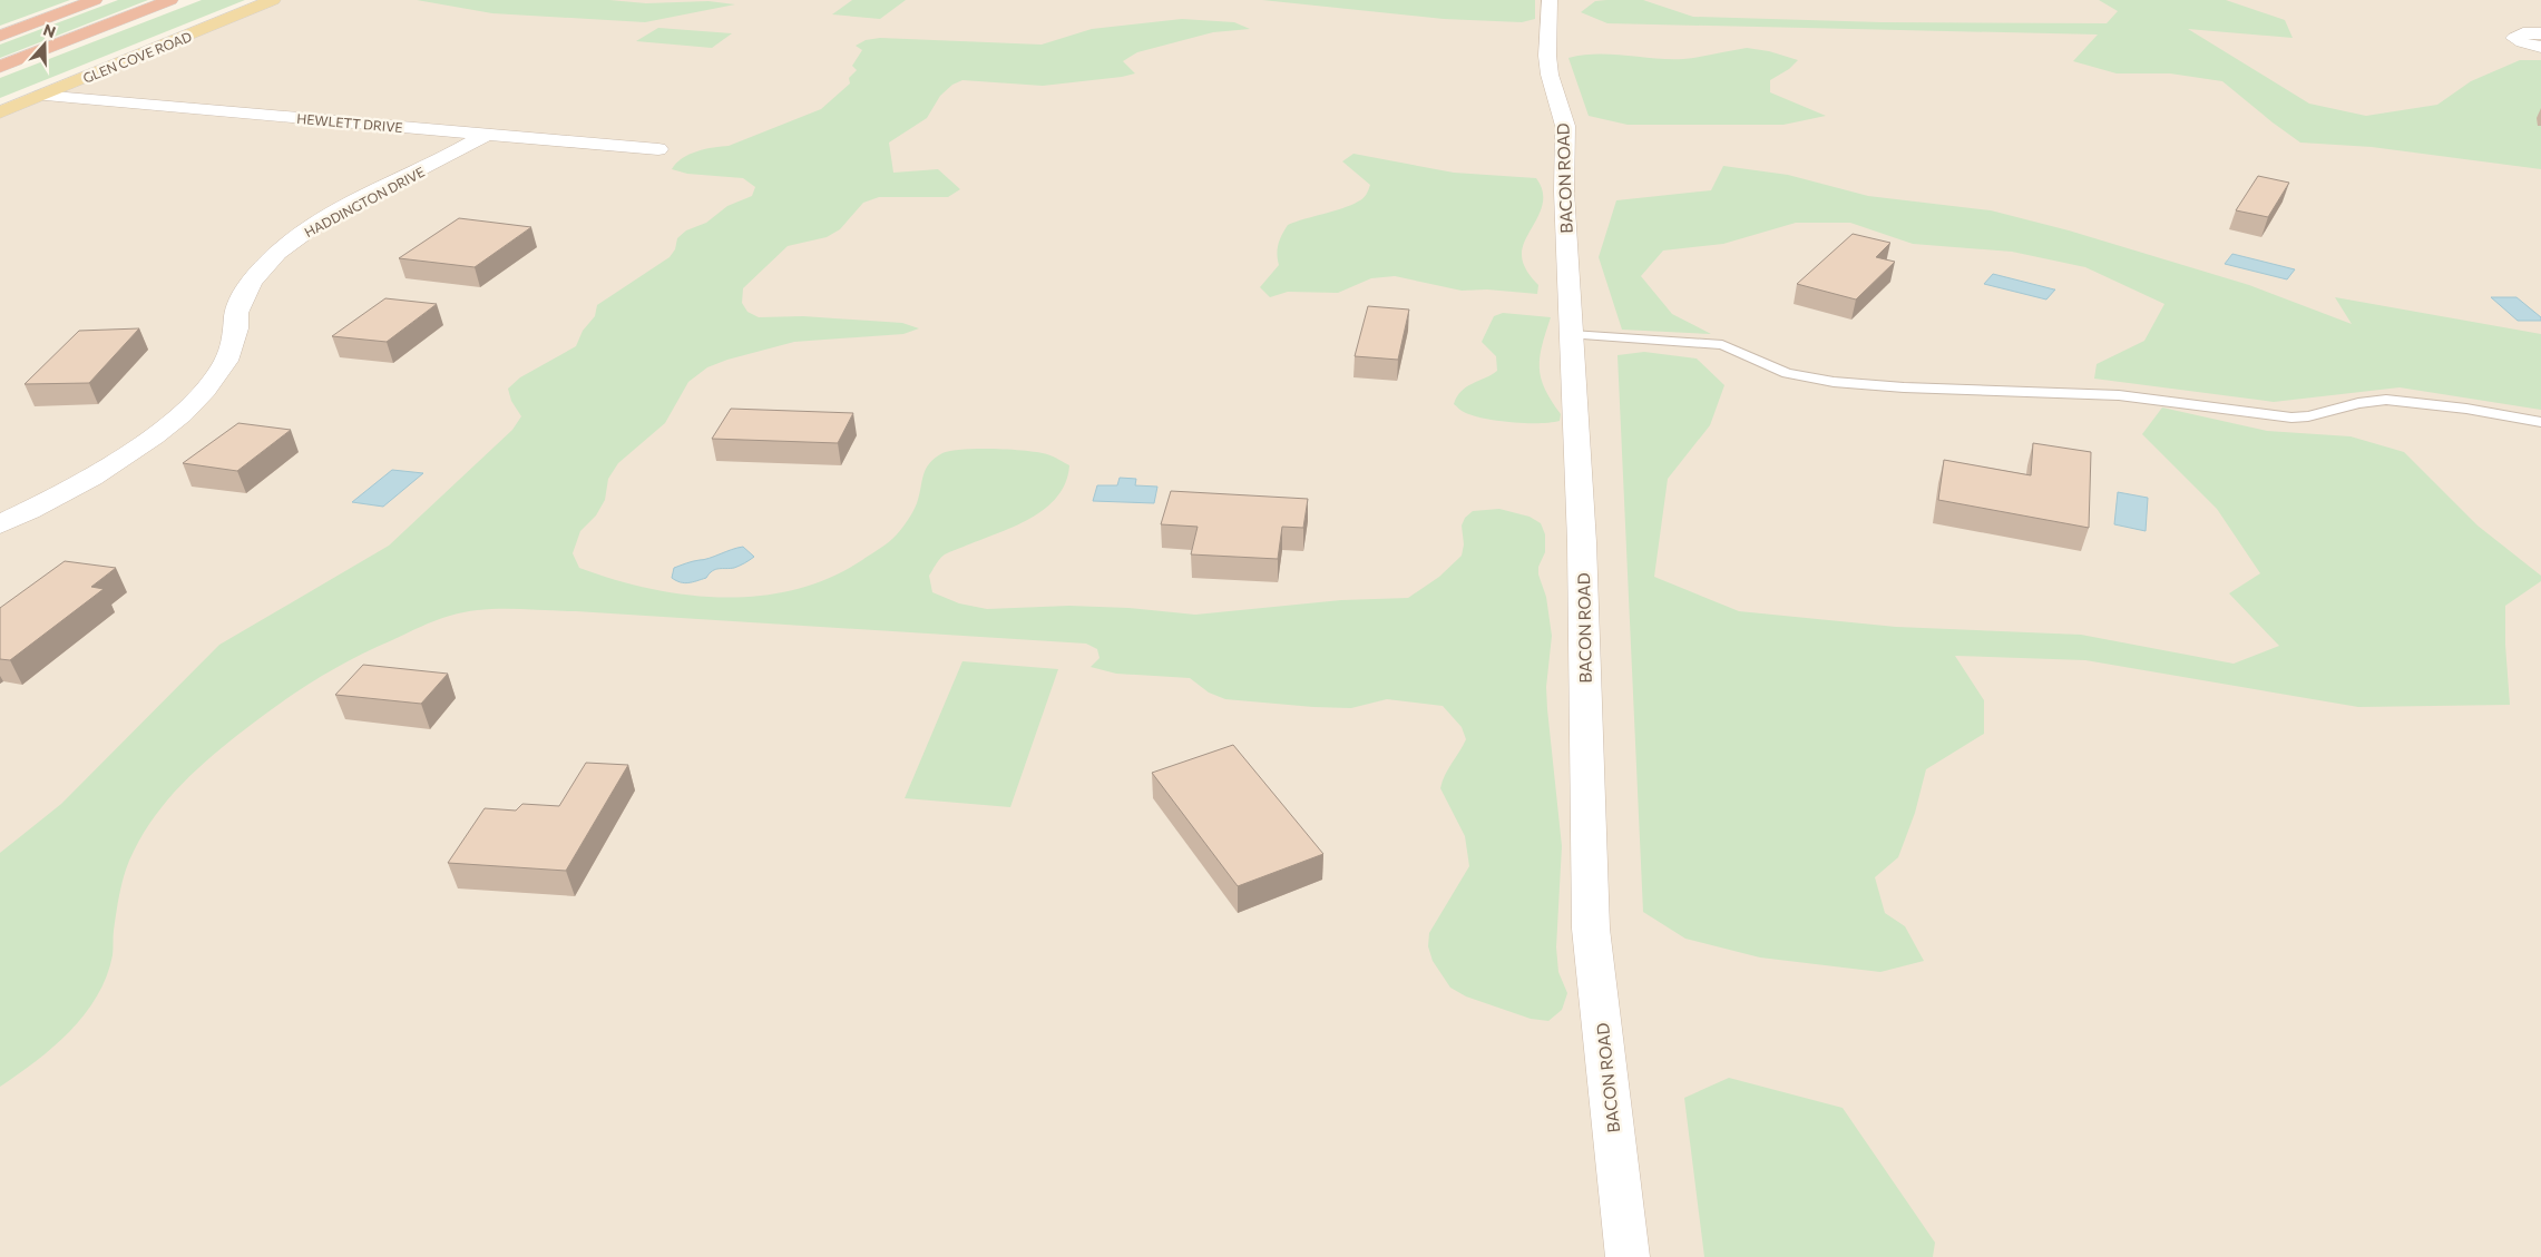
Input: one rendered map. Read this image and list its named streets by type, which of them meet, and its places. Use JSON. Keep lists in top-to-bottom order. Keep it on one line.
{"streets":{"main road":["GLEN COVE ROAD"],"street":["HEWLETT DRIVE","BACON ROAD","HADDINGTON DRIVE"]},"crossings":[["GLEN COVE ROAD","HEWLETT DRIVE"],["HEWLETT DRIVE","HADDINGTON DRIVE"]],"north":"top"}
